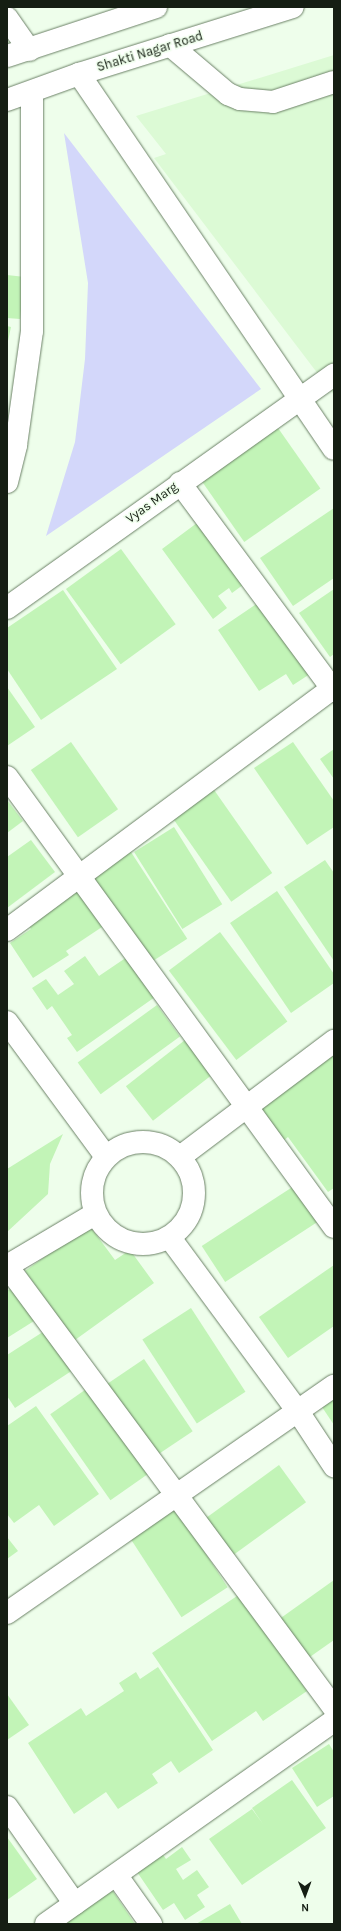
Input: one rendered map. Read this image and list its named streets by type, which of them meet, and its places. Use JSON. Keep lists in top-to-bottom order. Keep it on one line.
{"streets":{"street":["Shakti Nagar Road","Vyas Marg"]},"north":"bottom"}
